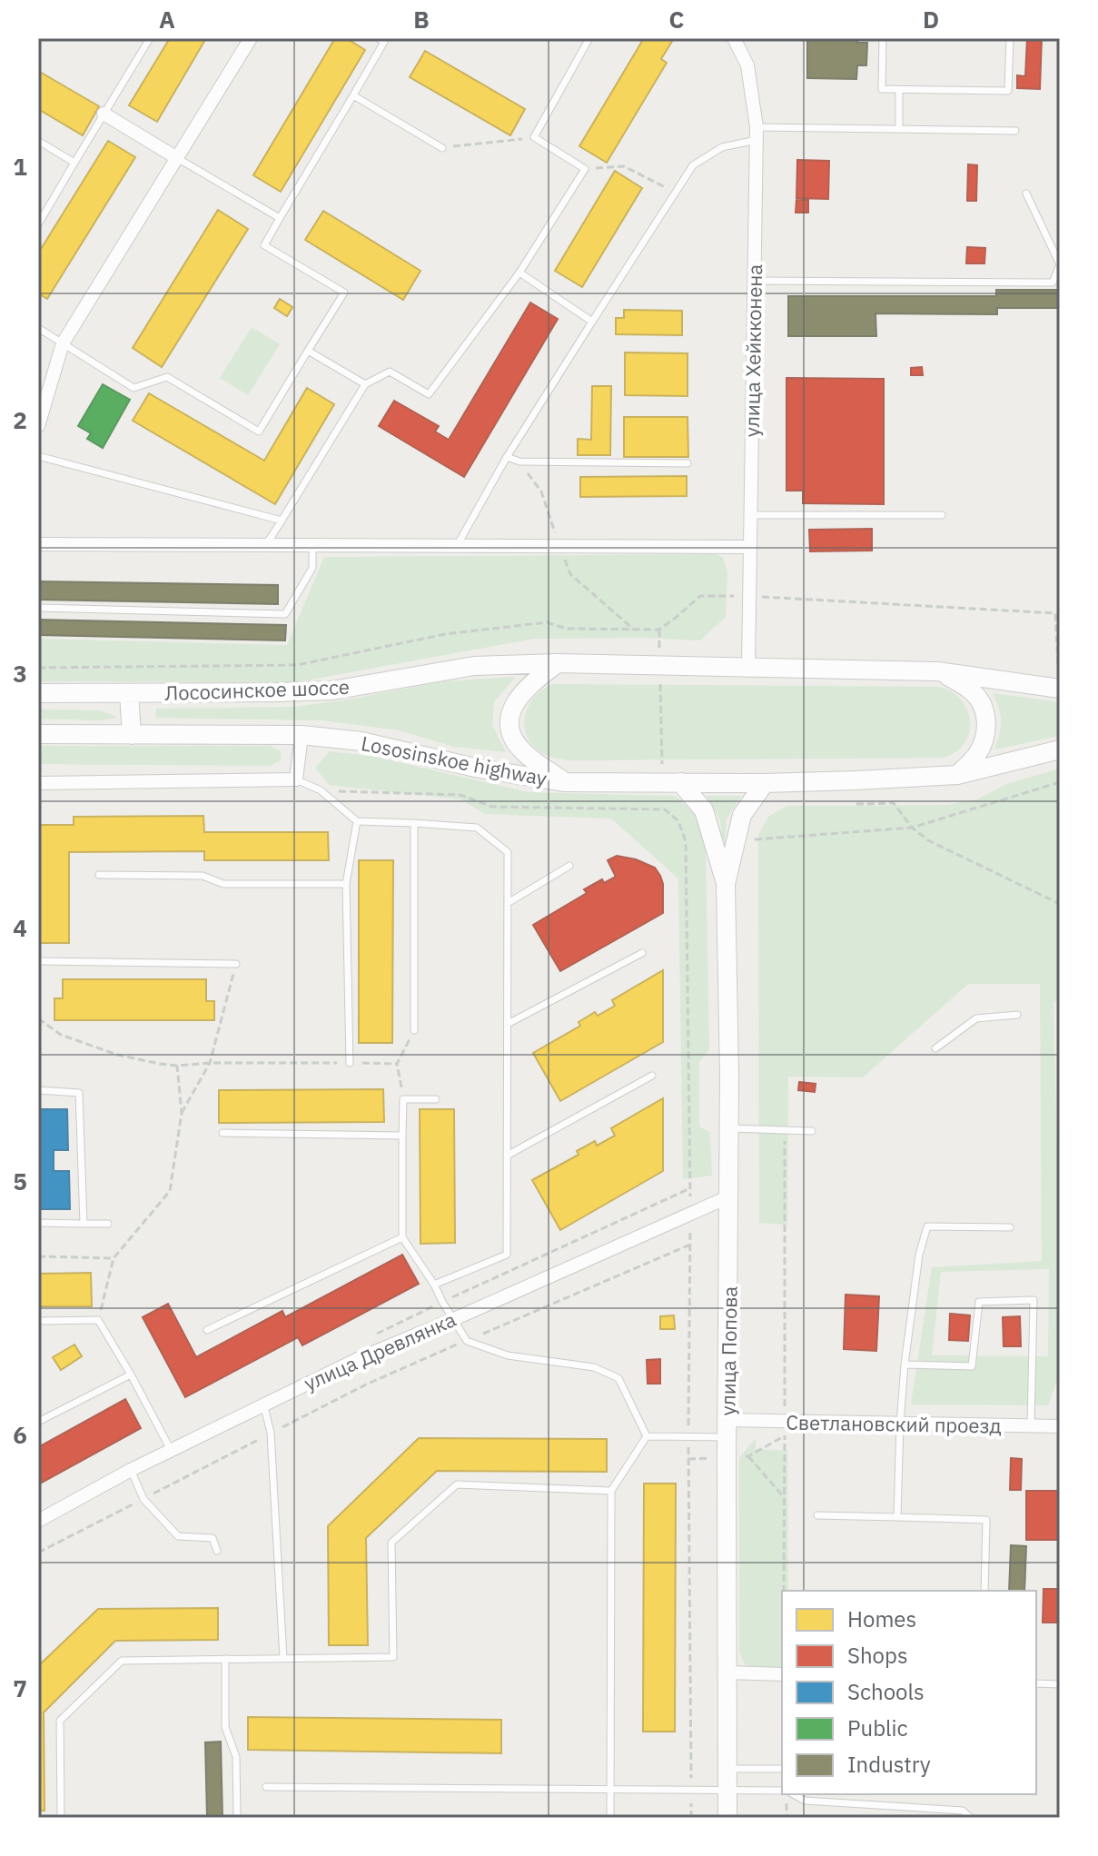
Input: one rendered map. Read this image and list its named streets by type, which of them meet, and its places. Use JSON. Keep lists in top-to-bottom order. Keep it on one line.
{"streets":{"street":["улица Хейкконена","Lososinskoe highway","улица Древлянка","улица Попова","Светлановский проезд"]},"crossings":[["Lososinskoe highway","улица Попова"],["улица Древлянка","улица Попова"],["улица Попова","Светлановский проезд"]],"legend":["Homes","Shops","Schools","Public","Industry"],"grid":{"columns":["A","B","C","D"],"rows":["1","2","3","4","5","6","7"]}}
